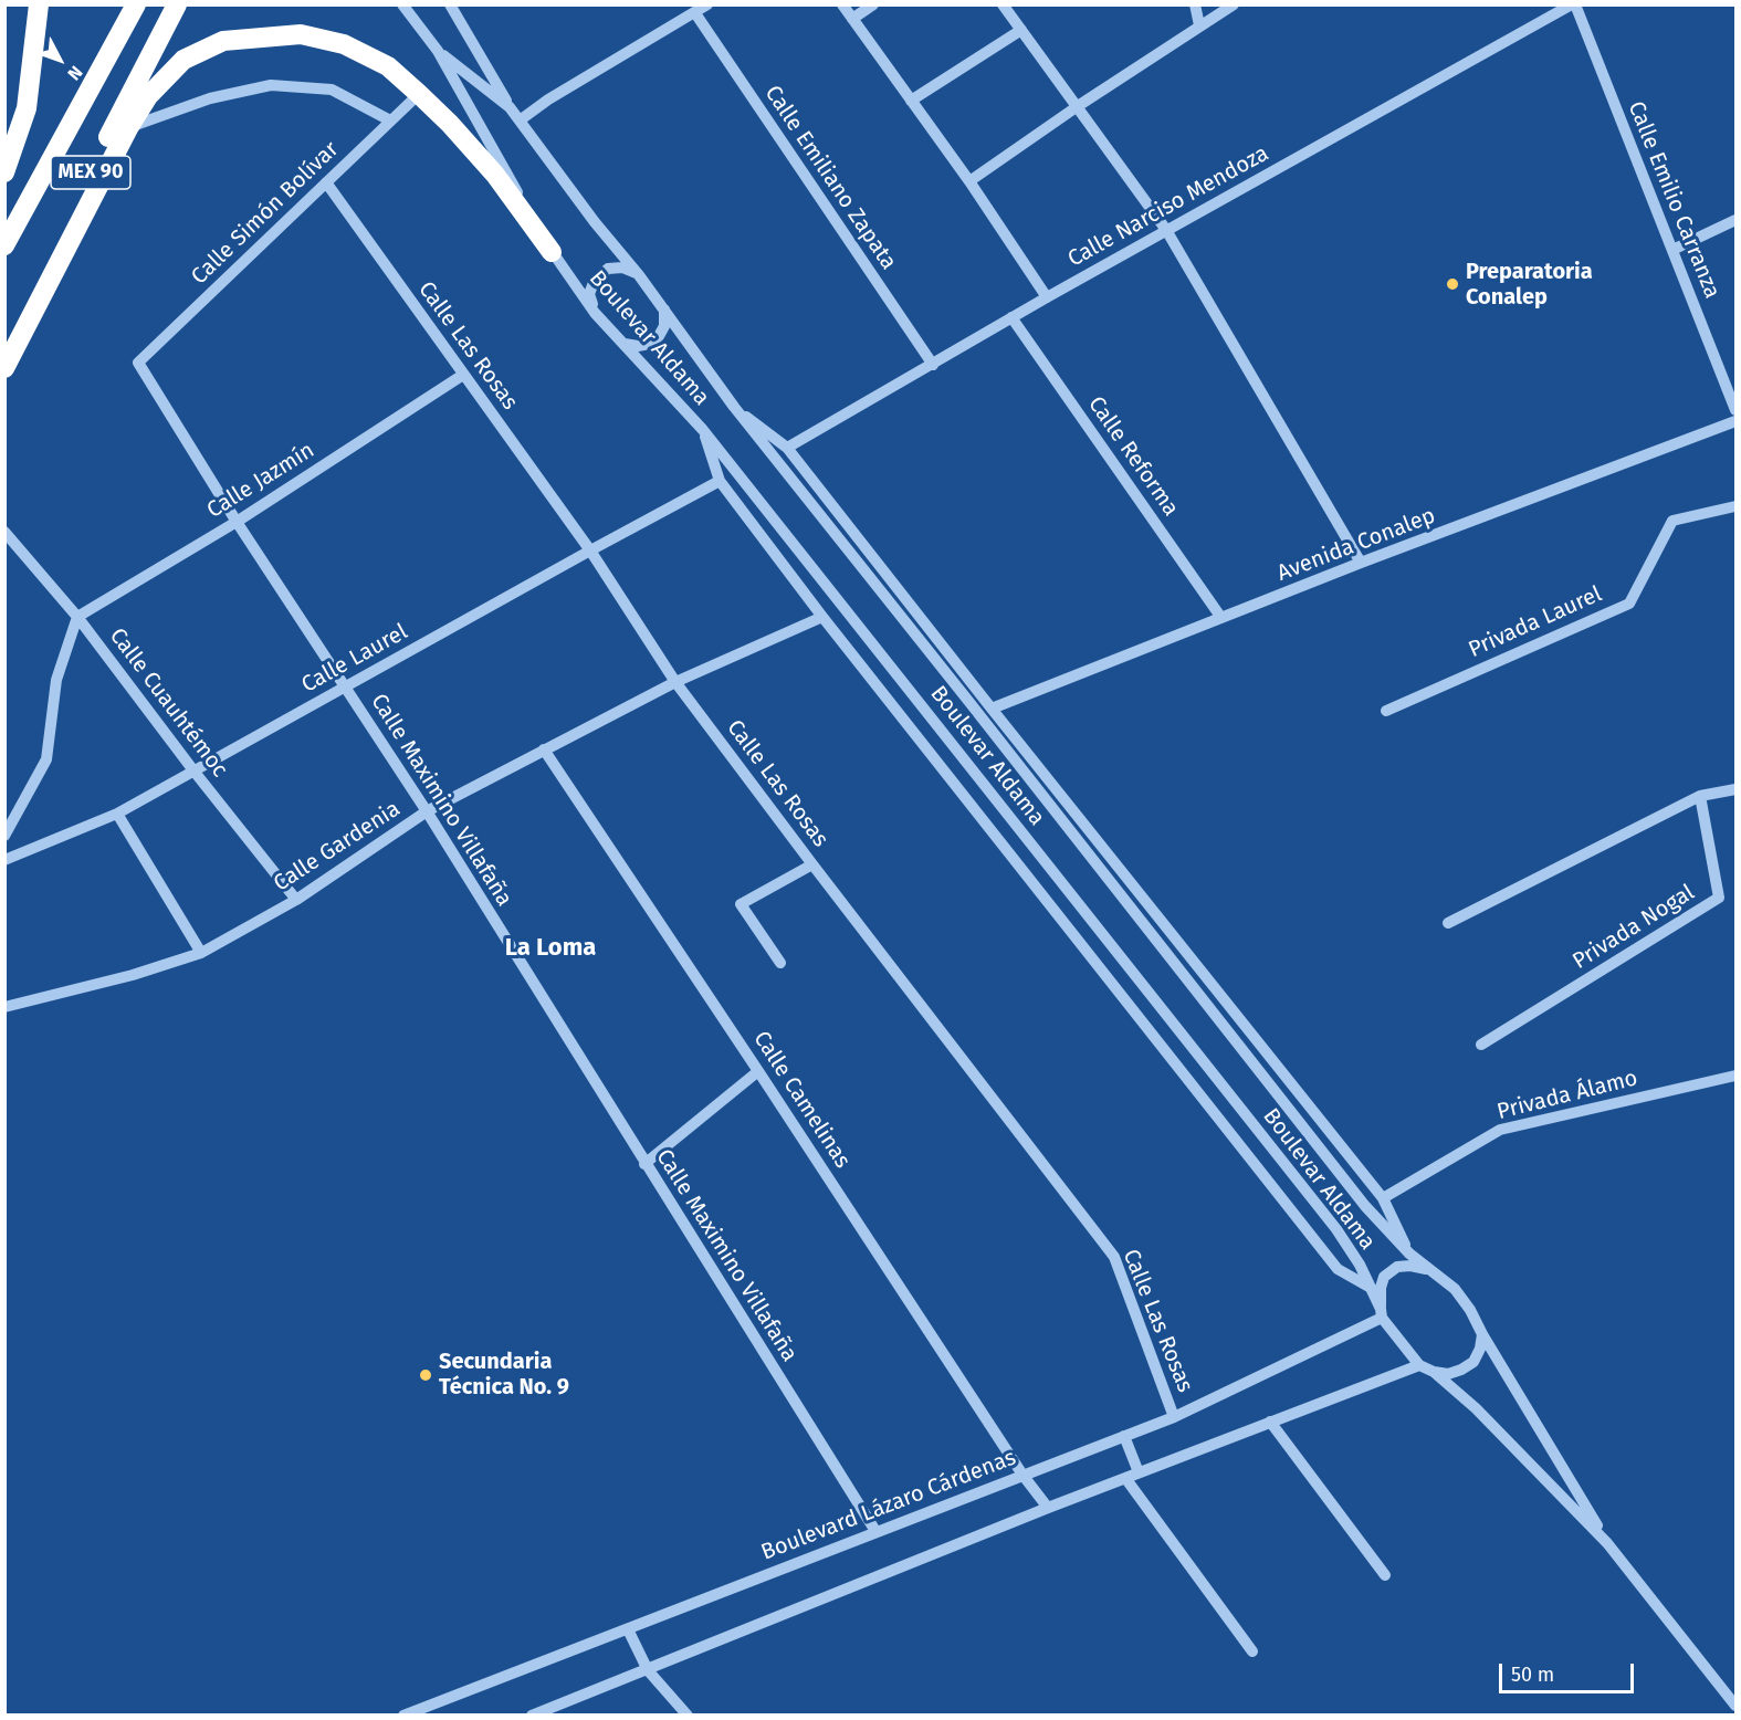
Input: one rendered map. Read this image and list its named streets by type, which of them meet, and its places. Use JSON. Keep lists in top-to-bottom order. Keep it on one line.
{"streets":{"highway":["MEX 90"],"street":["Calle Emiliano Zapata","Calle Emilio Carranza","Calle Narciso Mendoza","Calle Simón Bolívar","Boulevar Aldama","Calle Las Rosas","Calle Reforma","Calle Jazmín","Avenida Conalep","Privada Laurel","Calle Laurel","Calle Cuauhtémoc","Calle Maximino Villafaña","Calle Gardenia","Privada Nogal","Privada Álamo","Calle Camelinas","Boulevard Lázaro Cárdenas"]},"crossings":[["Calle Emiliano Zapata","Calle Narciso Mendoza"],["Calle Emilio Carranza","Calle Narciso Mendoza"],["Calle Narciso Mendoza","Boulevar Aldama"],["Calle Narciso Mendoza","Calle Reforma"],["Calle Simón Bolívar","Calle Las Rosas"],["Calle Simón Bolívar","Calle Maximino Villafaña"],["Boulevar Aldama","Avenida Conalep"],["Boulevar Aldama","Privada Álamo"],["Boulevar Aldama","Boulevard Lázaro Cárdenas"],["Calle Las Rosas","Calle Jazmín"],["Calle Las Rosas","Calle Laurel"],["Calle Las Rosas","Calle Gardenia"],["Calle Las Rosas","Boulevard Lázaro Cárdenas"],["Calle Reforma","Avenida Conalep"],["Calle Jazmín","Calle Cuauhtémoc"],["Calle Jazmín","Calle Maximino Villafaña"],["Calle Laurel","Calle Cuauhtémoc"],["Calle Laurel","Calle Maximino Villafaña"],["Calle Cuauhtémoc","Calle Gardenia"],["Calle Maximino Villafaña","Calle Gardenia"],["Calle Maximino Villafaña","Boulevard Lázaro Cárdenas"],["Calle Gardenia","Calle Camelinas"],["Calle Camelinas","Boulevard Lázaro Cárdenas"]],"districts":["La Loma"],"places":["Preparatoria Conalep","Secundaria Técnica No. 9"],"scale_bar":"50 m","north":"bottom right"}
